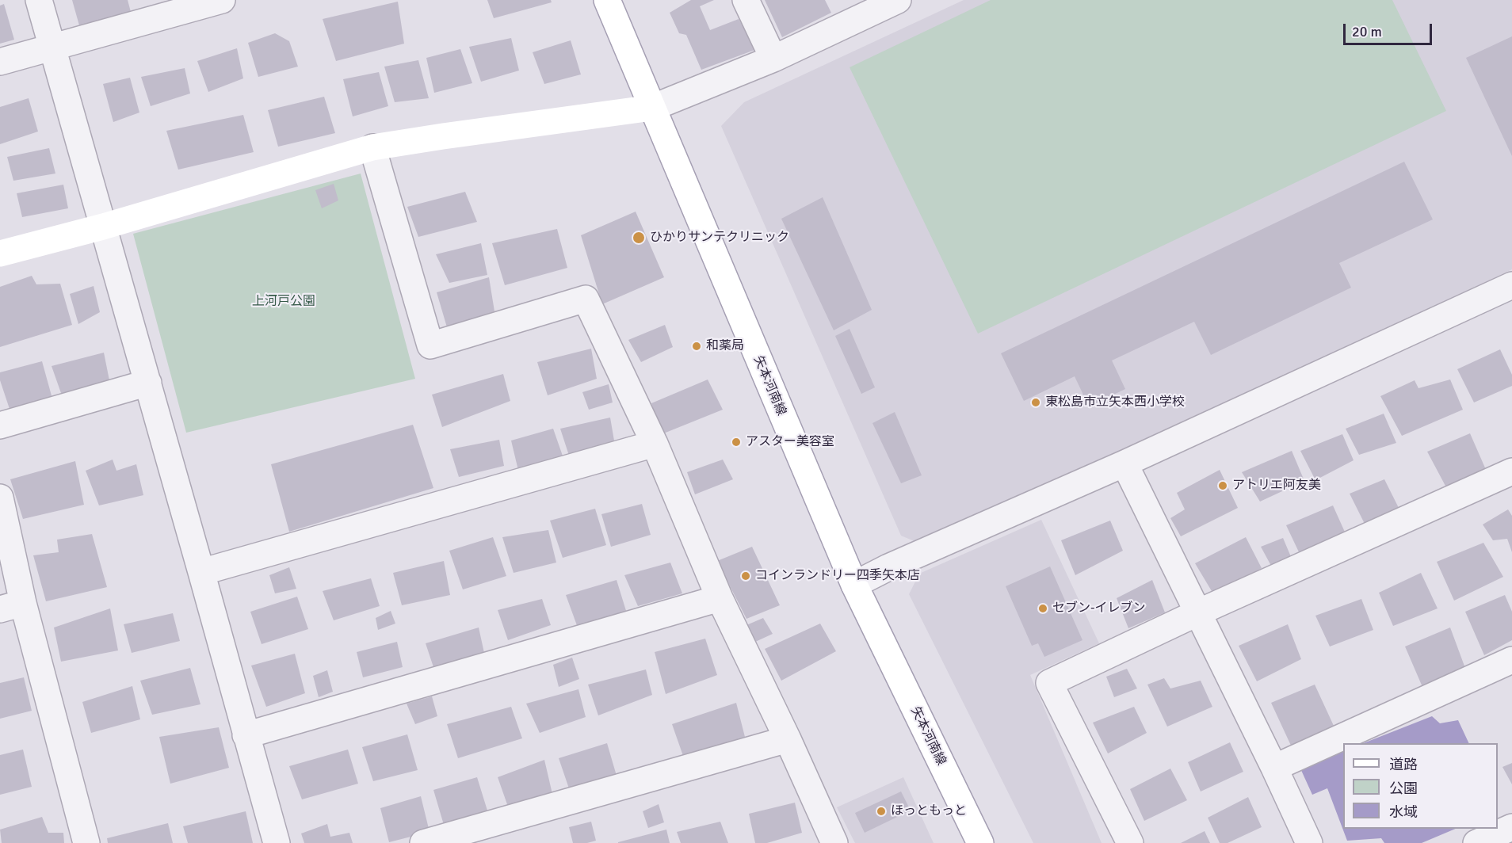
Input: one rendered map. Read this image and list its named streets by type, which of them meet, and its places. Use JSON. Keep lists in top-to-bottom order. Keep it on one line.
{"streets":{"main road":["矢本河南線"]},"parks":["上河戸公園"],"places":["ひかりサンテクリニック","和薬局","東松島市立矢本西小学校","アスター美容室","アトリエ阿友美","コインランドリー四季矢本店","セブン-イレブン","ほっともっと"],"legend":["道路","公園","水域"],"scale_bar":"20 m"}
